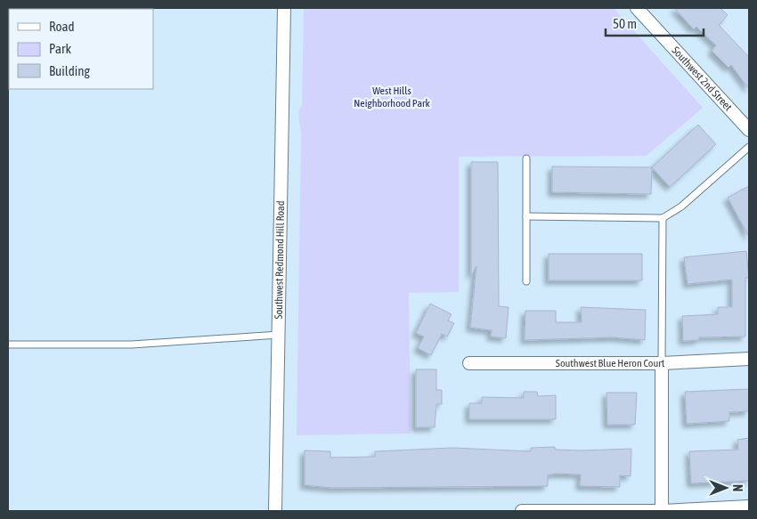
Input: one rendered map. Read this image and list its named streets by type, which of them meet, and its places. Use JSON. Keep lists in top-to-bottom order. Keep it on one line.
{"streets":{"street":["Southwest 2nd Street","Southwest Redmond Hill Road","Southwest Blue Heron Court"]},"parks":["West Hills Neighborhood Park"],"legend":["Road","Park","Building"],"scale_bar":"50 m","north":"right"}
